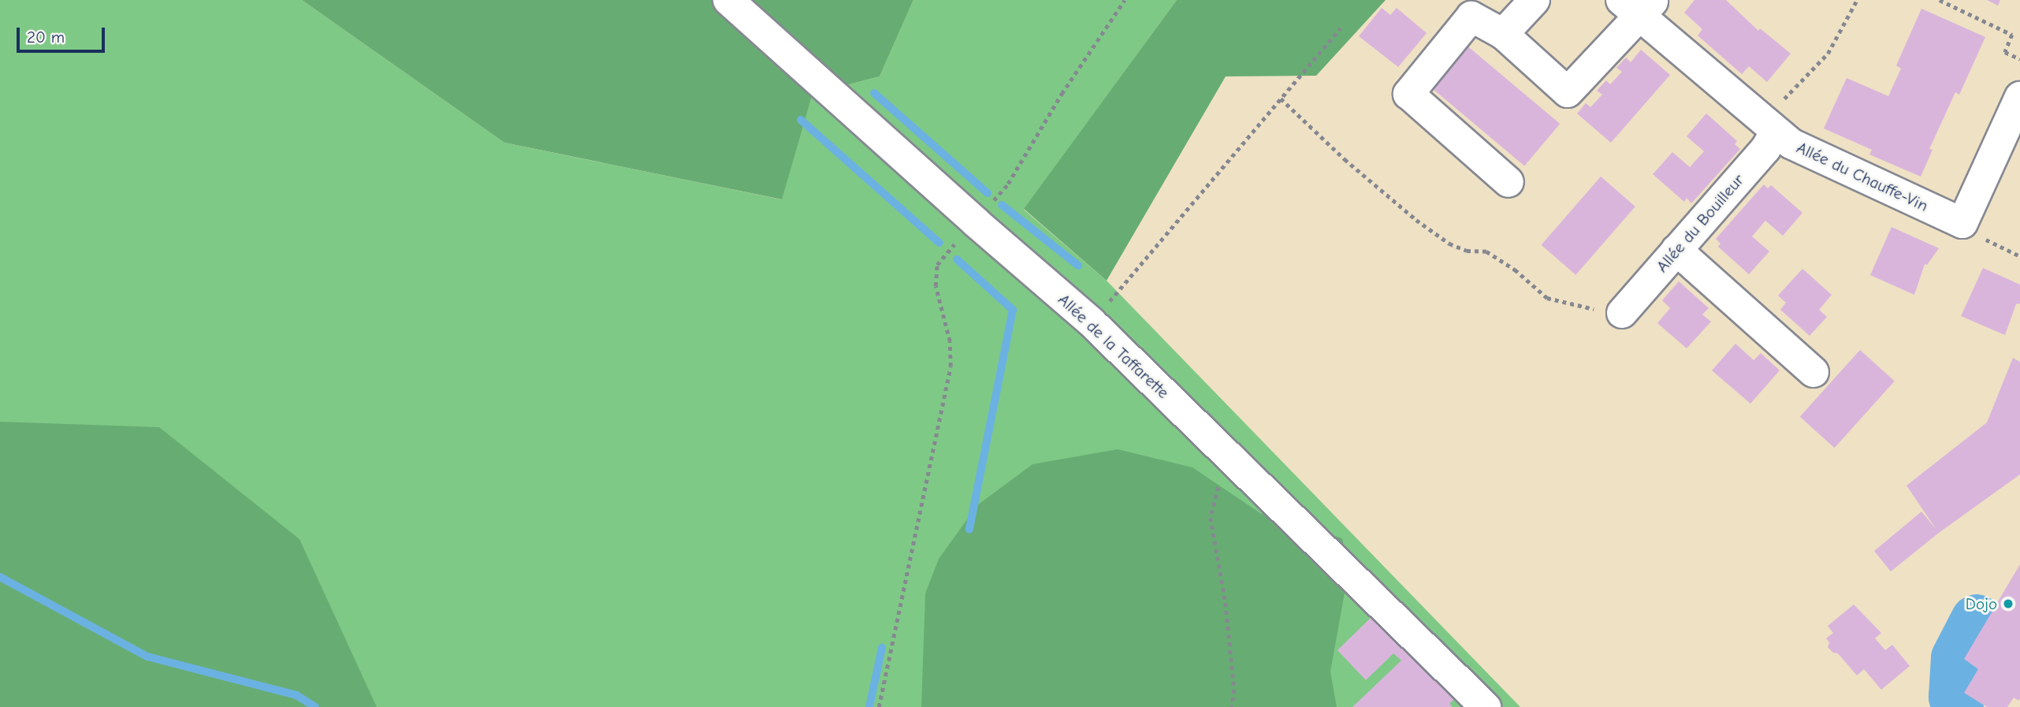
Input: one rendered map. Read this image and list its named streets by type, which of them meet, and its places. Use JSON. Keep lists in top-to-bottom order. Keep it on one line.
{"streets":{"street":["Allée du Chauffe-Vin","Allée du Bouilleur","Allée de la Taffarette"]},"crossings":[["Allée du Chauffe-Vin","Allée du Bouilleur"]],"places":["Dojo"],"scale_bar":"20 m"}
